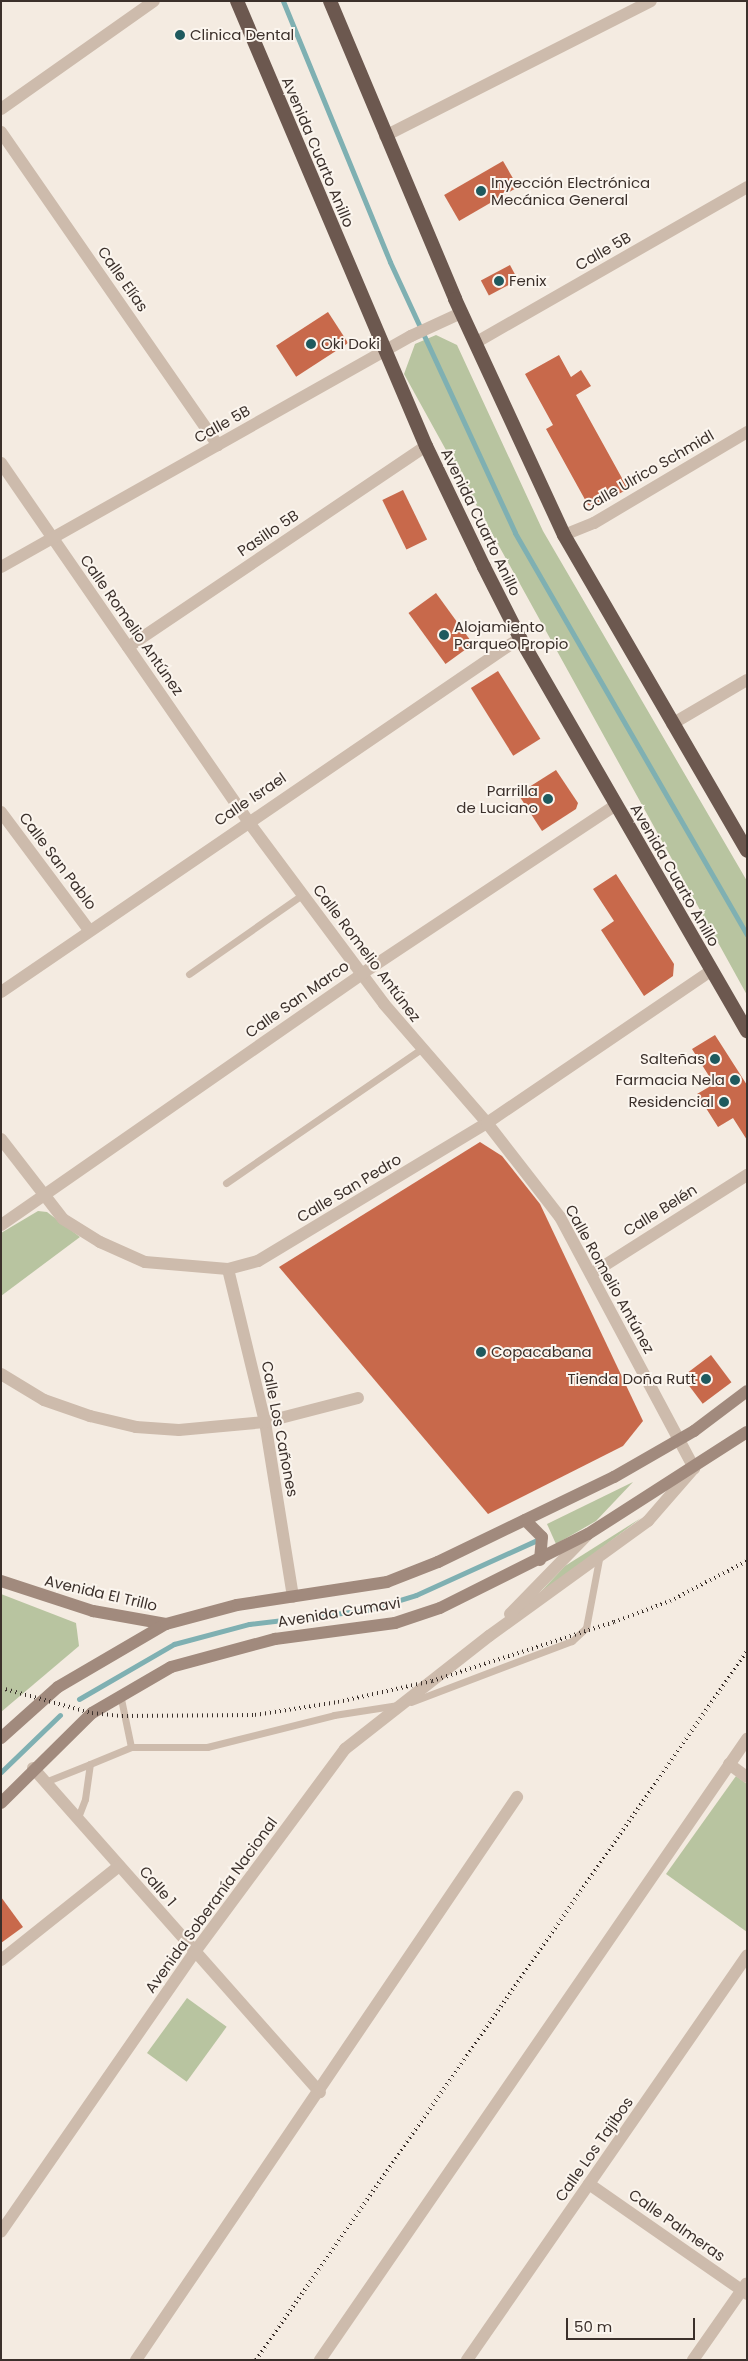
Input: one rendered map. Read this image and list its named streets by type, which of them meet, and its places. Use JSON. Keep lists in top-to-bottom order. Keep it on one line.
{"streets":{"highway":["Avenida Cuarto Anillo"],"main road":["Avenida El Trillo","Avenida Cumavi"],"street":["Calle 5B","Calle Elías","Calle Ulrico Schmidl","Pasillo 5B","Calle Romelio Antúnez","Calle Israel","Calle San Pablo","Calle San Marco","Calle San Pedro","Calle Belén","Calle Los Cañones","Calle 1","Avenida Soberanía Nacional","Calle Los Tajibos","Calle Palmeras"]},"crossings":[["Avenida Cuarto Anillo","Calle 5B"],["Avenida Cuarto Anillo","Pasillo 5B"],["Avenida Cuarto Anillo","Calle Israel"],["Avenida Cuarto Anillo","Calle San Marco"],["Avenida Cuarto Anillo","Calle San Pedro"],["Calle 5B","Calle Elías"],["Calle 5B","Calle Romelio Antúnez"],["Pasillo 5B","Calle Romelio Antúnez"],["Calle Romelio Antúnez","Calle Israel"],["Calle Romelio Antúnez","Calle San Marco"],["Calle Romelio Antúnez","Calle San Pedro"],["Calle Romelio Antúnez","Calle Belén"],["Calle Romelio Antúnez","Avenida Cumavi"],["Calle Romelio Antúnez","Avenida Soberanía Nacional"],["Calle Israel","Calle San Pablo"],["Calle San Marco","Calle San Pedro"],["Calle San Pedro","Calle Los Cañones"],["Calle Los Cañones","Avenida Cumavi"],["Avenida El Trillo","Avenida Cumavi"],["Avenida Cumavi","Calle 1"],["Avenida Cumavi","Avenida Soberanía Nacional"],["Calle 1","Avenida Soberanía Nacional"],["Calle Los Tajibos","Calle Palmeras"]],"places":["Clinica Dental","Inyección Electrónica Mecánica General","Fenix","Oki Doki","Alojamiento Parqueo Propio","Parrilla de Luciano","Salteñas","Farmacia Nela","Residencial","Copacabana","Tienda Doña Rutt"],"scale_bar":"50 m"}
